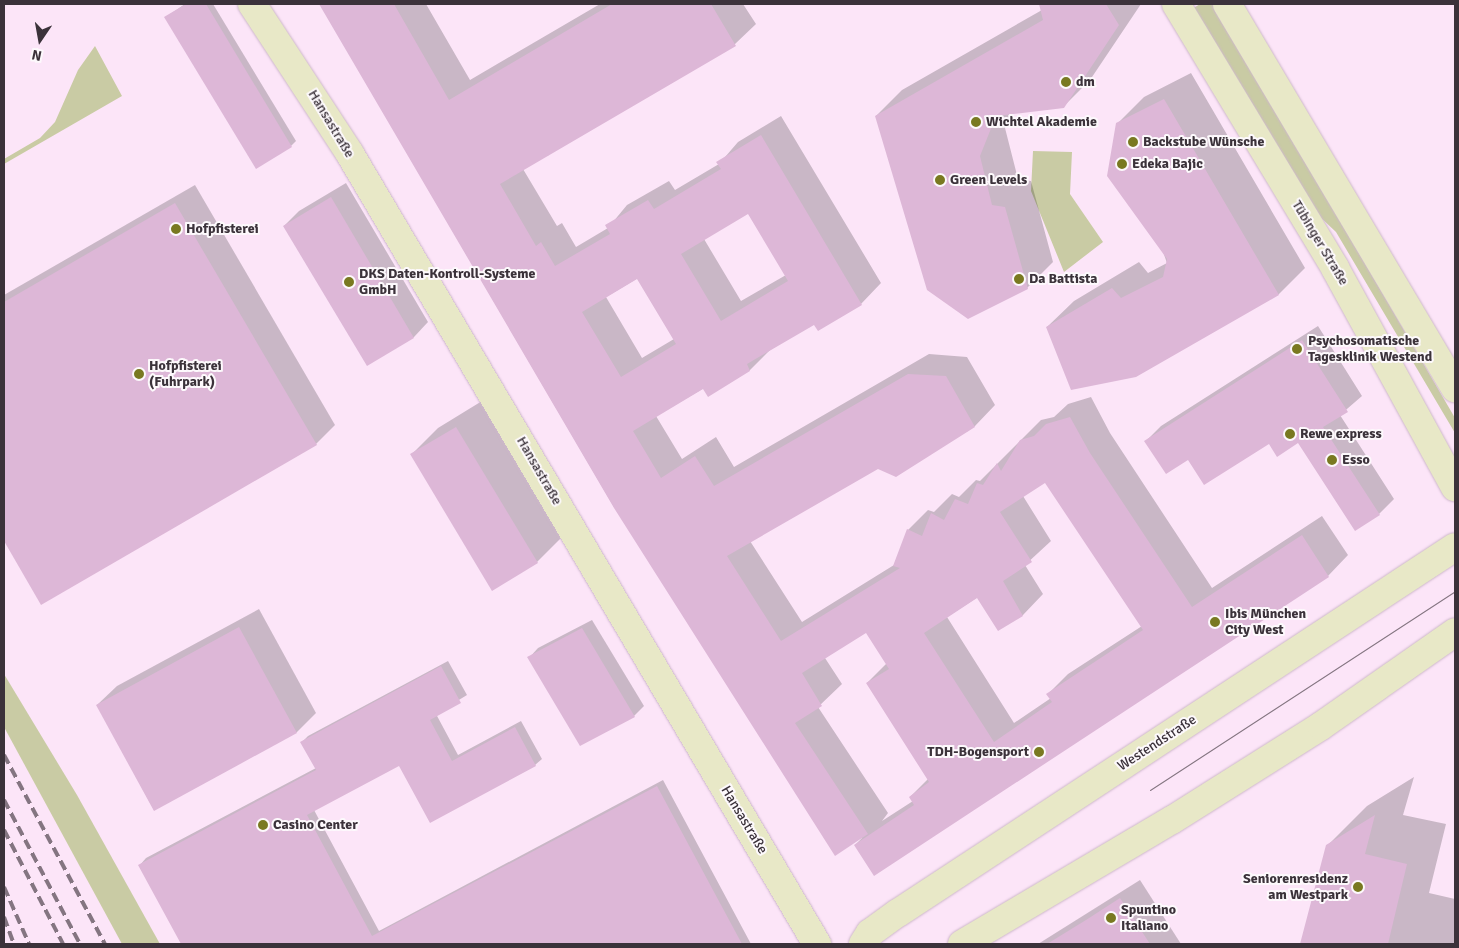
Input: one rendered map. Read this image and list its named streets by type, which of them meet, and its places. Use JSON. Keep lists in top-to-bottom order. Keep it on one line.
{"streets":{"main road":["Hansastraße","Tübinger Straße","Westendstraße"]},"places":["dm","Wichtel Akademie","Backstube Wünsche","Edeka Bajic","Green Levels","Hofpfisterei","Da Battista","DKS Daten-Kontroll-Systeme GmbH","Psychosomatische Tagesklinik Westend","Hofpfisterei (Fuhrpark)","Rewe express","Esso","Ibis München City West","TDH-Bogensport","Casino Center","Seniorenresidenz am Westpark","Spuntino Italiano"],"north":"bottom"}
